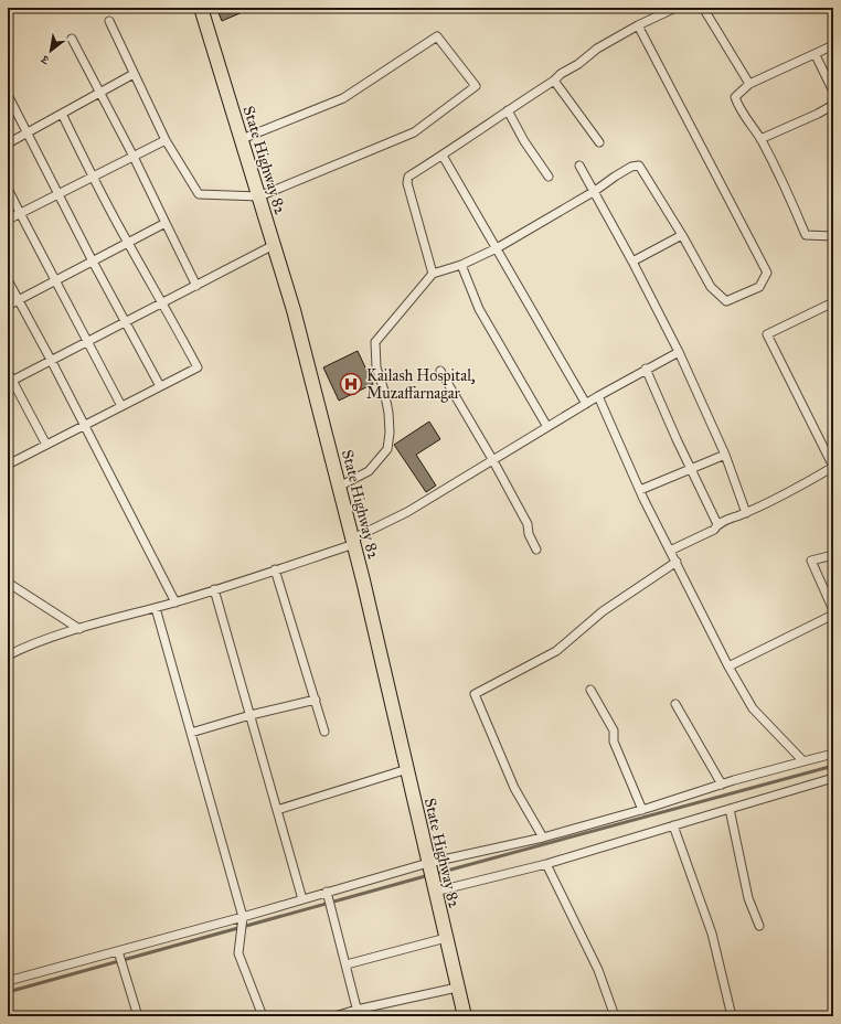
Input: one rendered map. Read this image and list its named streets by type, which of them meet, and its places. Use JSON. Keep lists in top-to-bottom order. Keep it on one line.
{"streets":{"main road":["State Highway 82"]},"places":{"hospital":["Kailash Hospital, Muzaffarnagar"]},"north":"bottom left"}
